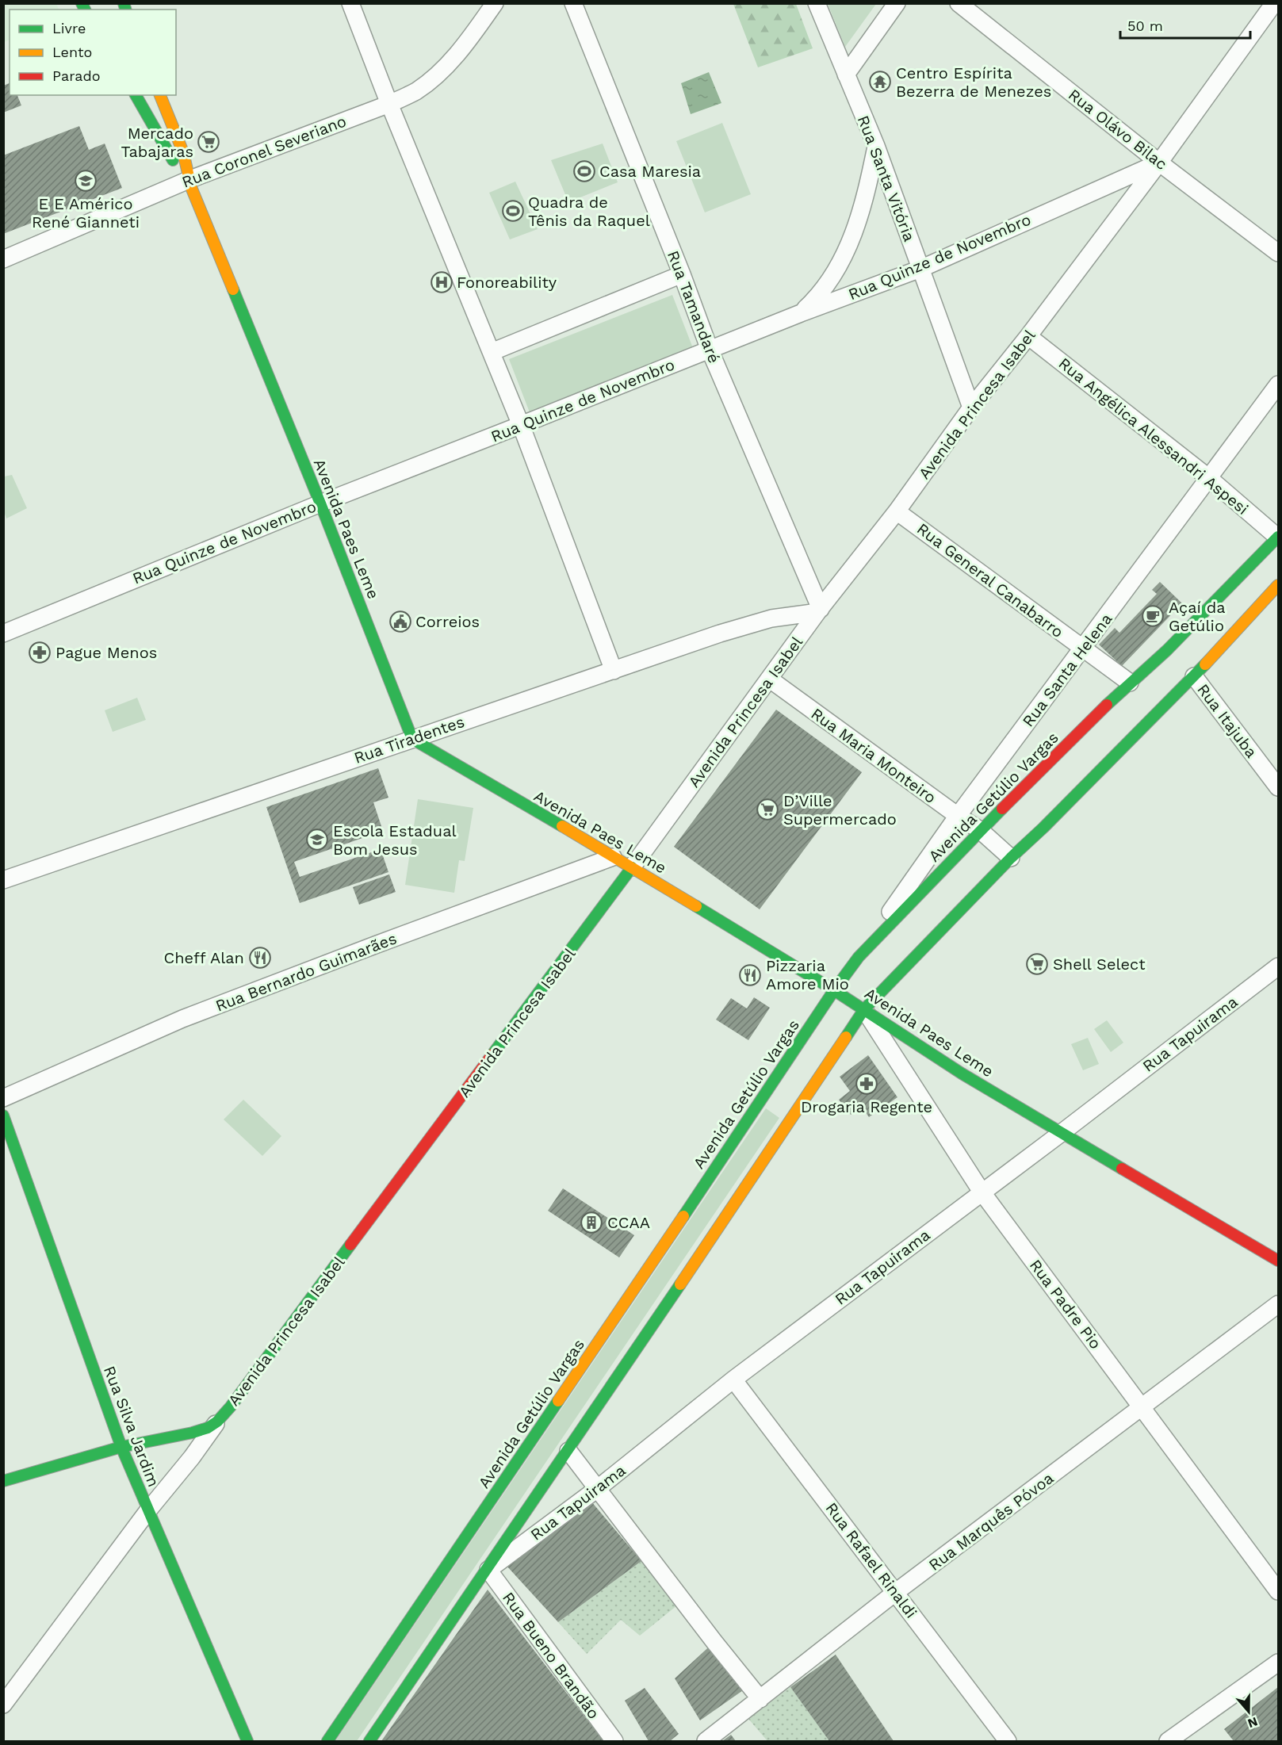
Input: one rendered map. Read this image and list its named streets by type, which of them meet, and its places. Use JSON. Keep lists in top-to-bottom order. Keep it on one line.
{"streets":{"street":["Rua Olávo Bilac","Rua Coronel Severiano","Rua Santa Vitória","Rua Quinze de Novembro","Rua Tamandaré","Avenida Princesa Isabel","Rua Angélica Alessandri Aspesi","Avenida Paes Leme","Rua General Canabarro","Rua Santa Helena","Rua Itajuba","Rua Tiradentes","Rua Maria Monteiro","Avenida Getúlio Vargas","Rua Bernardo Guimarães","Rua Tapuirama","Rua Padre Pio","Rua Silva Jardim","Rua Marquês Póvoa","Rua Rafael Rinaldi","Rua Bueno Brandão"]},"crossings":[["Rua Olávo Bilac","Rua Quinze de Novembro"],["Rua Olávo Bilac","Avenida Princesa Isabel"],["Rua Coronel Severiano","Avenida Paes Leme"],["Rua Santa Vitória","Rua Quinze de Novembro"],["Rua Santa Vitória","Avenida Princesa Isabel"],["Rua Quinze de Novembro","Rua Tamandaré"],["Rua Quinze de Novembro","Avenida Princesa Isabel"],["Rua Quinze de Novembro","Avenida Paes Leme"],["Rua Tamandaré","Avenida Princesa Isabel"],["Rua Tamandaré","Rua Tiradentes"],["Avenida Princesa Isabel","Rua Angélica Alessandri Aspesi"],["Avenida Princesa Isabel","Avenida Paes Leme"],["Avenida Princesa Isabel","Rua General Canabarro"],["Avenida Princesa Isabel","Rua Tiradentes"],["Avenida Princesa Isabel","Rua Maria Monteiro"],["Avenida Princesa Isabel","Rua Silva Jardim"],["Rua Angélica Alessandri Aspesi","Rua Santa Helena"],["Rua Angélica Alessandri Aspesi","Avenida Getúlio Vargas"],["Avenida Paes Leme","Rua Tiradentes"],["Avenida Paes Leme","Avenida Getúlio Vargas"],["Avenida Paes Leme","Rua Bernardo Guimarães"],["Avenida Paes Leme","Rua Tapuirama"],["Avenida Paes Leme","Rua Padre Pio"],["Rua General Canabarro","Rua Santa Helena"],["Rua General Canabarro","Avenida Getúlio Vargas"],["Rua Santa Helena","Rua Maria Monteiro"],["Rua Santa Helena","Avenida Getúlio Vargas"],["Rua Maria Monteiro","Avenida Getúlio Vargas"],["Rua Tapuirama","Rua Padre Pio"],["Rua Tapuirama","Rua Rafael Rinaldi"],["Rua Tapuirama","Rua Bueno Brandão"],["Rua Padre Pio","Rua Marquês Póvoa"],["Rua Marquês Póvoa","Rua Rafael Rinaldi"]],"places":{"temple":["Centro Espírita Bezerra de Menezes"],"supermarket":["Mercado Tabajaras","D’Ville Supermercado","Shell Select"],"sports":["Casa Maresia","Quadra de Tênis da Raquel"],"school or university":["E E Américo René Gianneti","Escola Estadual Bom Jesus"],"hospital":["Fonoreability"],"cafe":["Açaí da Getúlio"],"public building":["Correios"],"pharmacy":["Pague Menos","Drogaria Regente"],"restaurant":["Cheff Alan","Pizzaria Amore Mio"],"building":["CCAA"]},"legend":["Livre","Lento","Parado"],"scale_bar":"50 m","north":"bottom"}
